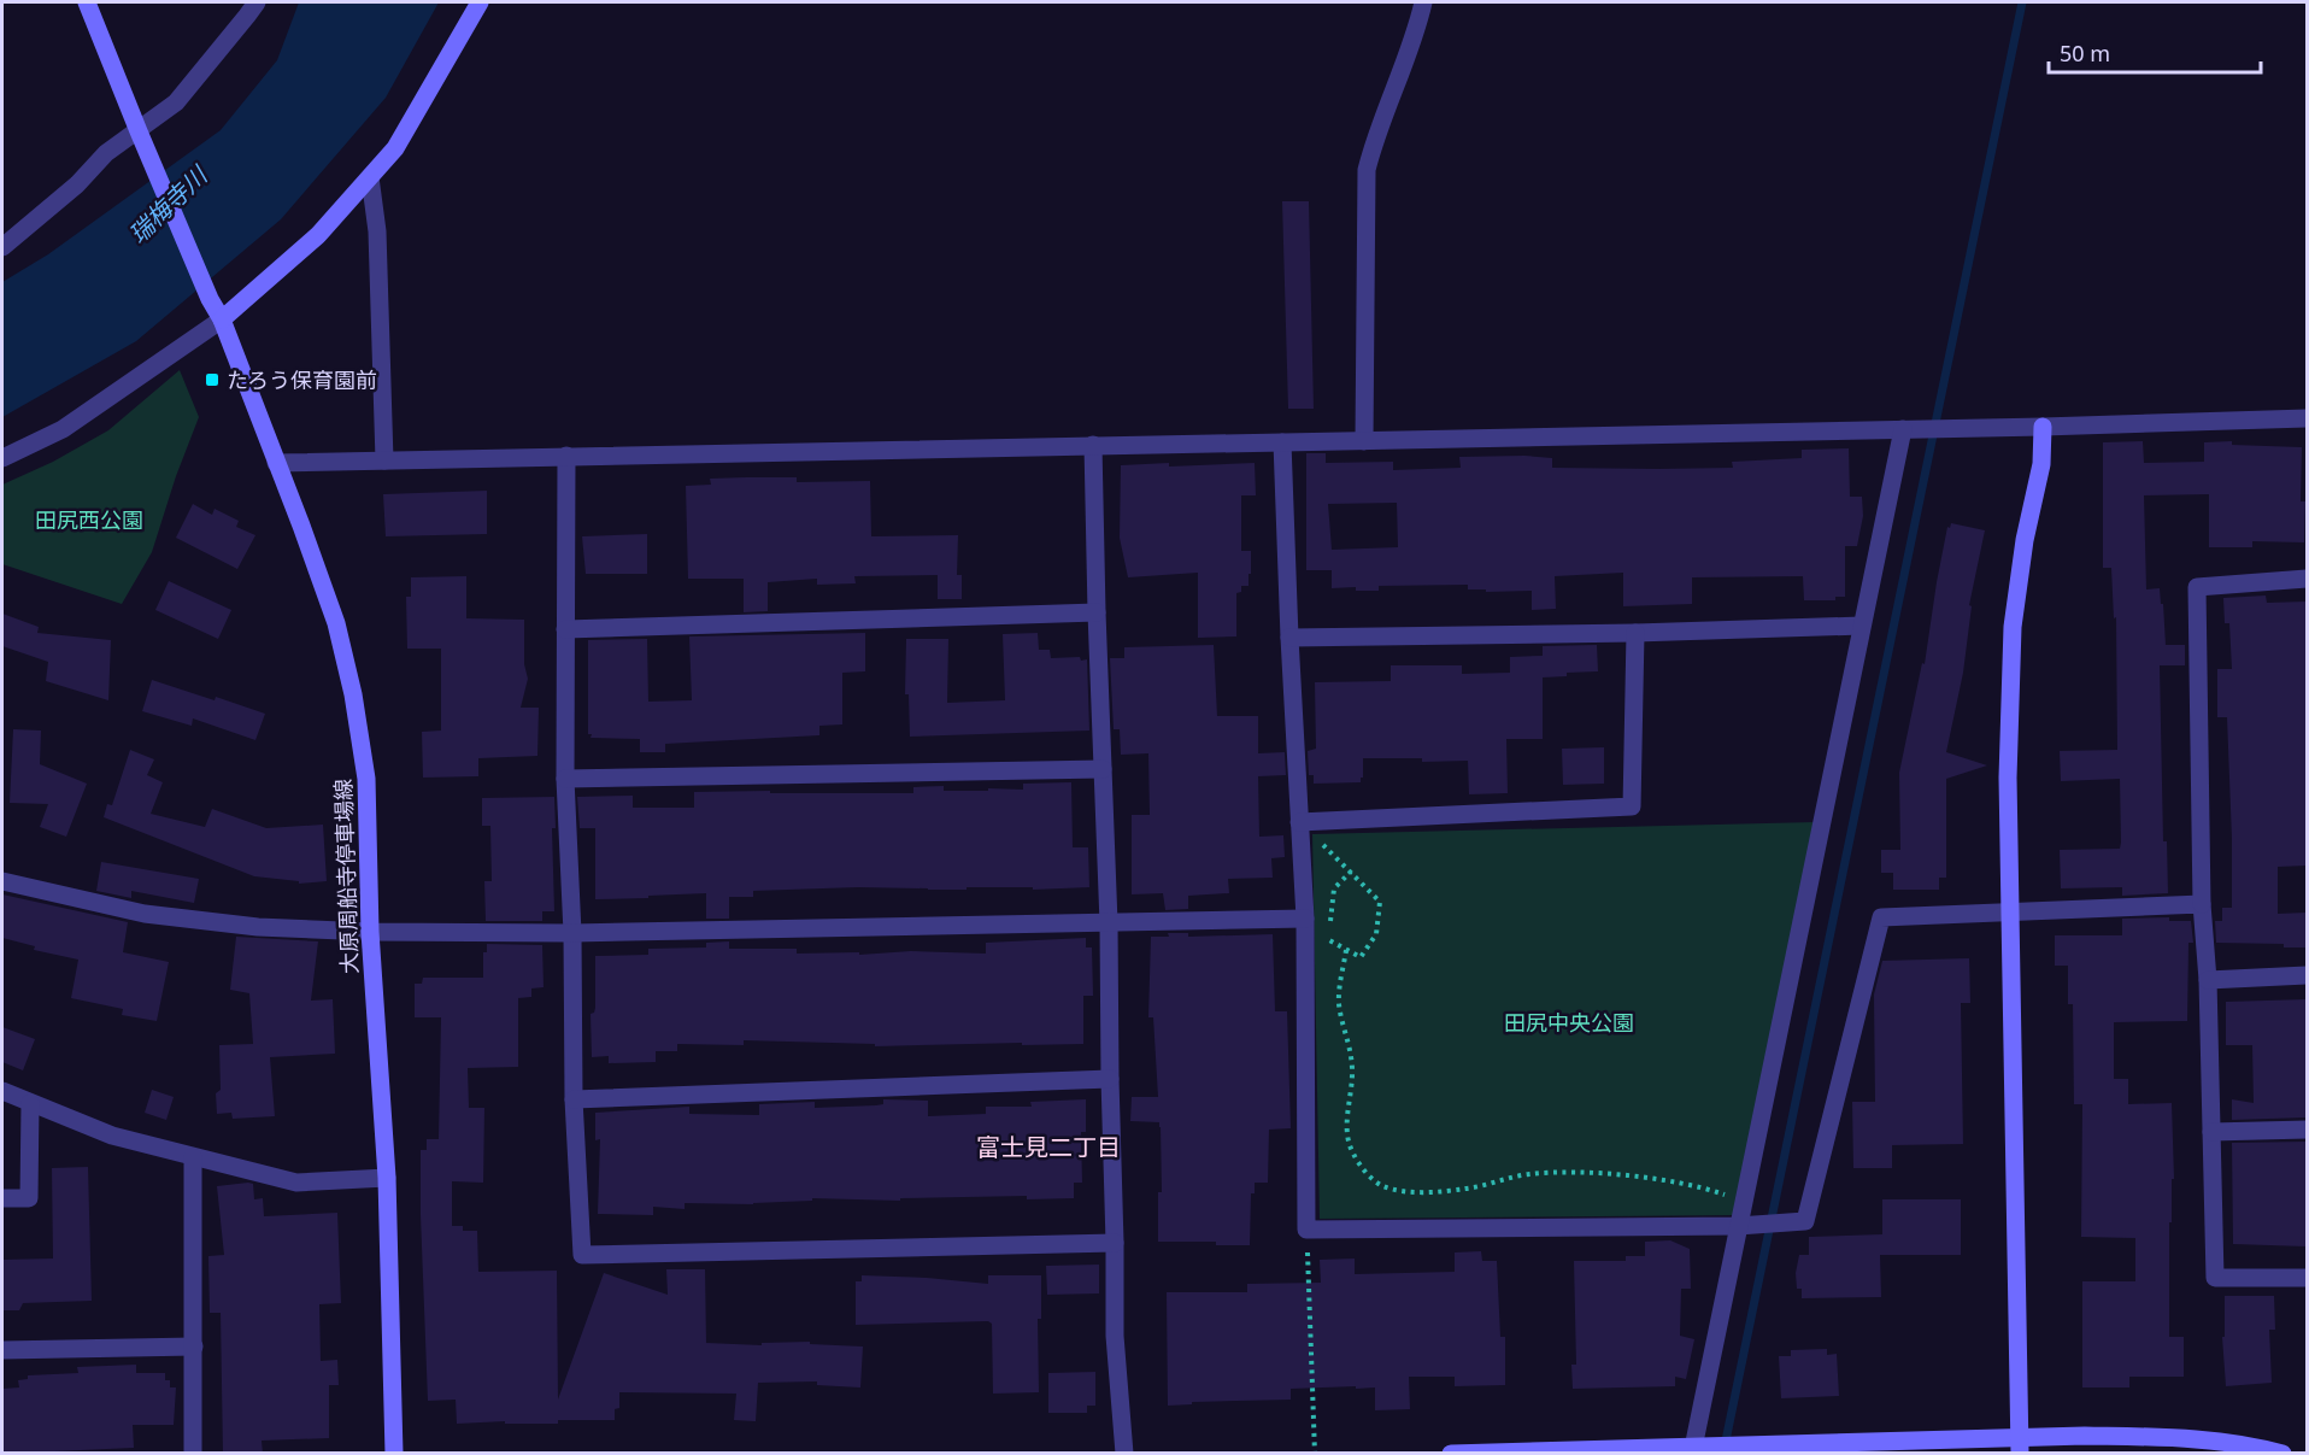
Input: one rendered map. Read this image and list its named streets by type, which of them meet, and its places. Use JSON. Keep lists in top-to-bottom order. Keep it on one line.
{"streets":{"street":["大原周船寺停車場線"]},"districts":["富士見二丁目"],"water":["瑞梅寺川"],"parks":["田尻西公園","田尻中央公園"],"places":{"transit":["たろう保育園前"]},"scale_bar":"50 m"}
